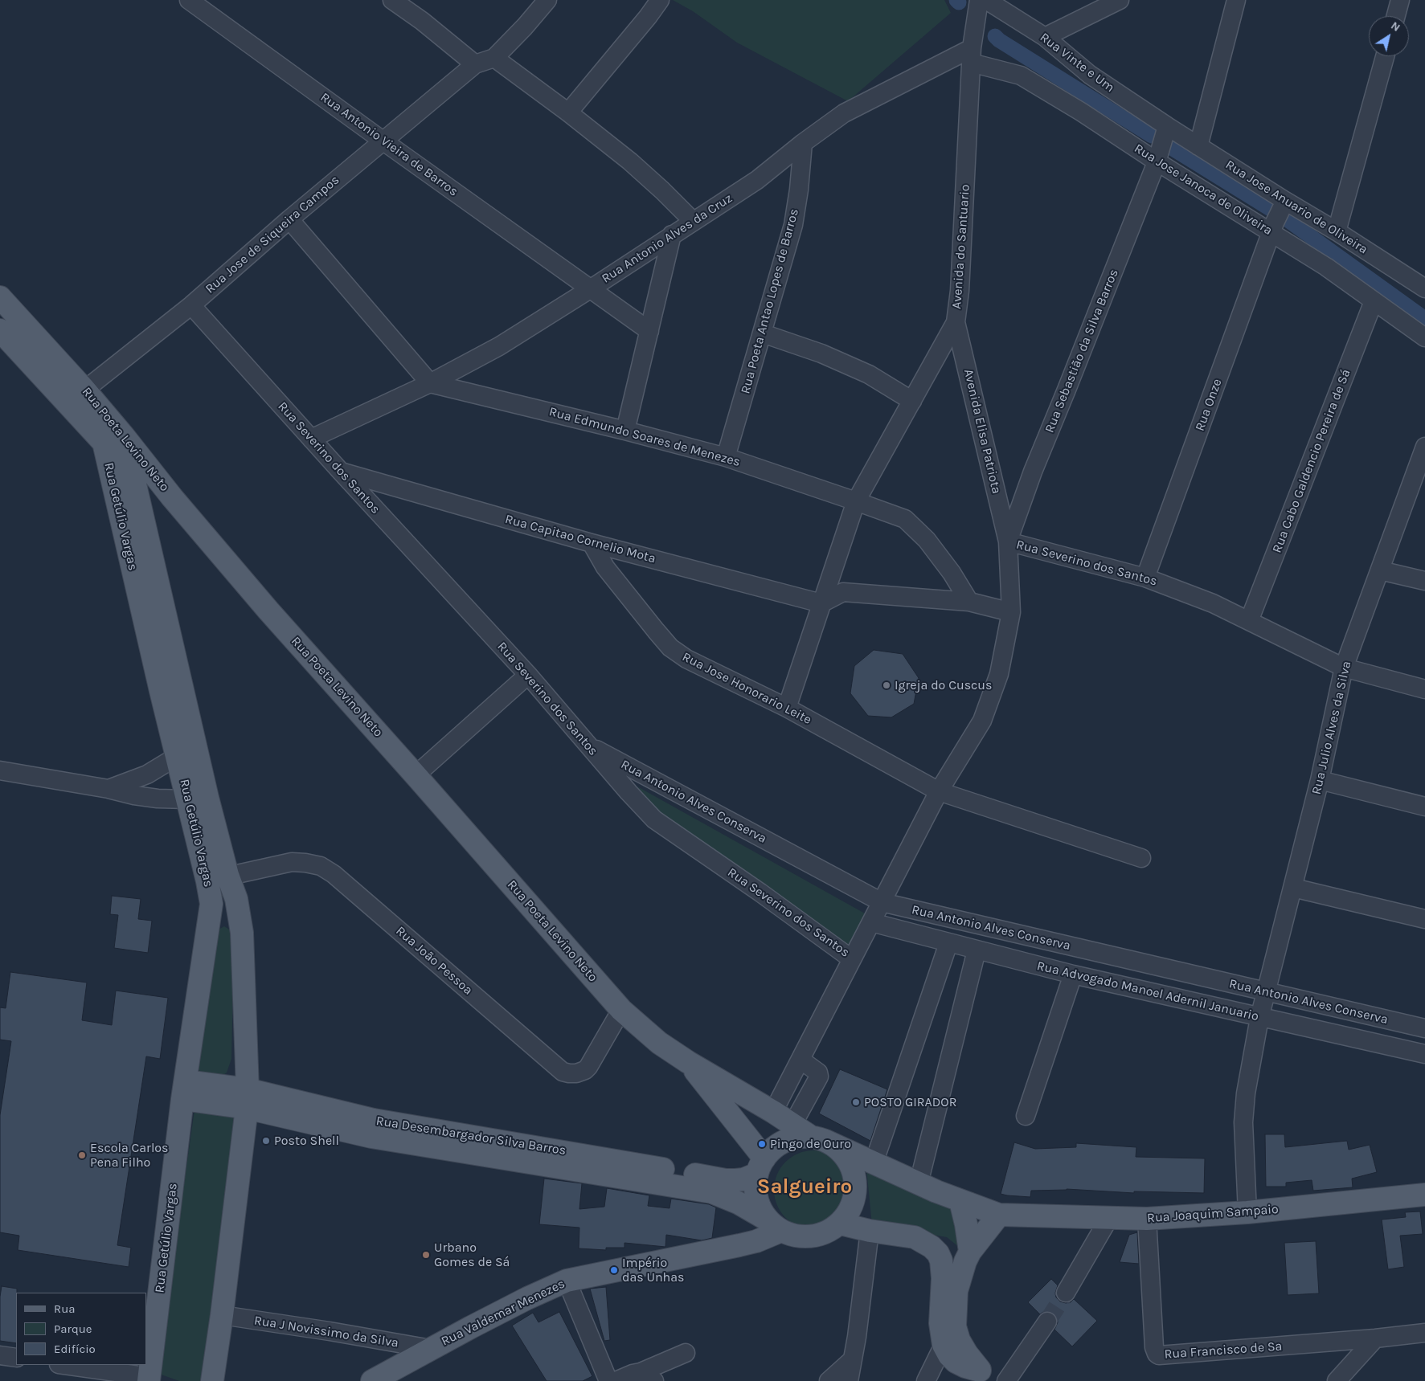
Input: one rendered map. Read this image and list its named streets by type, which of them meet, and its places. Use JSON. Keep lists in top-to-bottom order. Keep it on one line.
{"streets":{"main road":["Rua Poeta Levino Neto","Rua Getúlio Vargas","Rua Desembargador Silva Barros","Rua Joaquim Sampaio","Rua Valdemar Menezes"],"street":["Rua Vinte e Um","Rua Antonio Vieira de Barros","Rua Jose Janoca de Oliveira","Rua Jose Anuario de Oliveira","Rua Jose de Siqueira Campos","Rua Antonio Alves da Cruz","Avenida do Santuario","Rua Poeta Antao Lopes de Barros","Rua Sebastião da Silva Barros","Rua Onze","Avenida Elisa Patriota","Rua Edmundo Soares de Menezes","Rua Severino dos Santos","Rua Cabo Galdencio Pereira de Sá","Rua Capitao Cornelio Mota","Rua Jose Honorario Leite","Rua Julio Alves da Silva","Rua Antonio Alves Conserva","Rua João Pessoa","Rua Advogado Manoel Adernil Januario","Rua J Novissimo da Silva","Rua Francisco de Sa"]},"crossings":[["Rua Vinte e Um","Rua Jose Anuario de Oliveira"],["Rua Vinte e Um","Rua Sebastião da Silva Barros"],["Rua Antonio Vieira de Barros","Rua Jose de Siqueira Campos"],["Rua Antonio Vieira de Barros","Rua Antonio Alves da Cruz"],["Rua Jose Janoca de Oliveira","Rua Jose Anuario de Oliveira"],["Rua Jose Janoca de Oliveira","Rua Antonio Alves da Cruz"],["Rua Jose Janoca de Oliveira","Avenida do Santuario"],["Rua Jose Janoca de Oliveira","Rua Sebastião da Silva Barros"],["Rua Jose Janoca de Oliveira","Rua Onze"],["Rua Jose Janoca de Oliveira","Rua Cabo Galdencio Pereira de Sá"],["Rua Jose Anuario de Oliveira","Rua Sebastião da Silva Barros"],["Rua Jose Anuario de Oliveira","Rua Onze"],["Rua Jose de Siqueira Campos","Rua Poeta Levino Neto"],["Rua Jose de Siqueira Campos","Rua Severino dos Santos"],["Rua Jose de Siqueira Campos","Rua Getúlio Vargas"],["Rua Antonio Alves da Cruz","Avenida do Santuario"],["Rua Antonio Alves da Cruz","Rua Poeta Antao Lopes de Barros"],["Rua Antonio Alves da Cruz","Rua Edmundo Soares de Menezes"],["Rua Antonio Alves da Cruz","Rua Severino dos Santos"],["Avenida do Santuario","Avenida Elisa Patriota"],["Avenida do Santuario","Rua Edmundo Soares de Menezes"],["Avenida do Santuario","Rua Capitao Cornelio Mota"],["Avenida do Santuario","Rua Jose Honorario Leite"],["Rua Poeta Antao Lopes de Barros","Rua Edmundo Soares de Menezes"],["Rua Sebastião da Silva Barros","Avenida Elisa Patriota"],["Rua Sebastião da Silva Barros","Rua Severino dos Santos"],["Rua Onze","Rua Severino dos Santos"],["Avenida Elisa Patriota","Rua Severino dos Santos"],["Rua Poeta Levino Neto","Rua Getúlio Vargas"],["Rua Poeta Levino Neto","Rua João Pessoa"],["Rua Poeta Levino Neto","Rua Desembargador Silva Barros"],["Rua Poeta Levino Neto","Rua Joaquim Sampaio"],["Rua Poeta Levino Neto","Rua Valdemar Menezes"],["Rua Severino dos Santos","Rua Cabo Galdencio Pereira de Sá"],["Rua Severino dos Santos","Rua Capitao Cornelio Mota"],["Rua Severino dos Santos","Rua Jose Honorario Leite"],["Rua Severino dos Santos","Rua Julio Alves da Silva"],["Rua Severino dos Santos","Rua Antonio Alves Conserva"],["Rua Severino dos Santos","Rua Advogado Manoel Adernil Januario"],["Rua Getúlio Vargas","Rua João Pessoa"],["Rua Getúlio Vargas","Rua Desembargador Silva Barros"],["Rua Getúlio Vargas","Rua J Novissimo da Silva"],["Rua Capitao Cornelio Mota","Rua Jose Honorario Leite"],["Rua Julio Alves da Silva","Rua Antonio Alves Conserva"],["Rua Julio Alves da Silva","Rua Advogado Manoel Adernil Januario"],["Rua Julio Alves da Silva","Rua Joaquim Sampaio"],["Rua Desembargador Silva Barros","Rua Joaquim Sampaio"],["Rua Desembargador Silva Barros","Rua Valdemar Menezes"],["Rua Joaquim Sampaio","Rua Valdemar Menezes"],["Rua Joaquim Sampaio","Rua Francisco de Sa"],["Rua Valdemar Menezes","Rua J Novissimo da Silva"]],"districts":["Salgueiro"],"places":["Igreja do Cuscus","POSTO GIRADOR","Posto Shell","Pingo de Ouro","Escola Carlos Pena Filho","Urbano Gomes de Sá","Império das Unhas"],"legend":["Rua","Parque","Edifício"],"north":"top right"}
